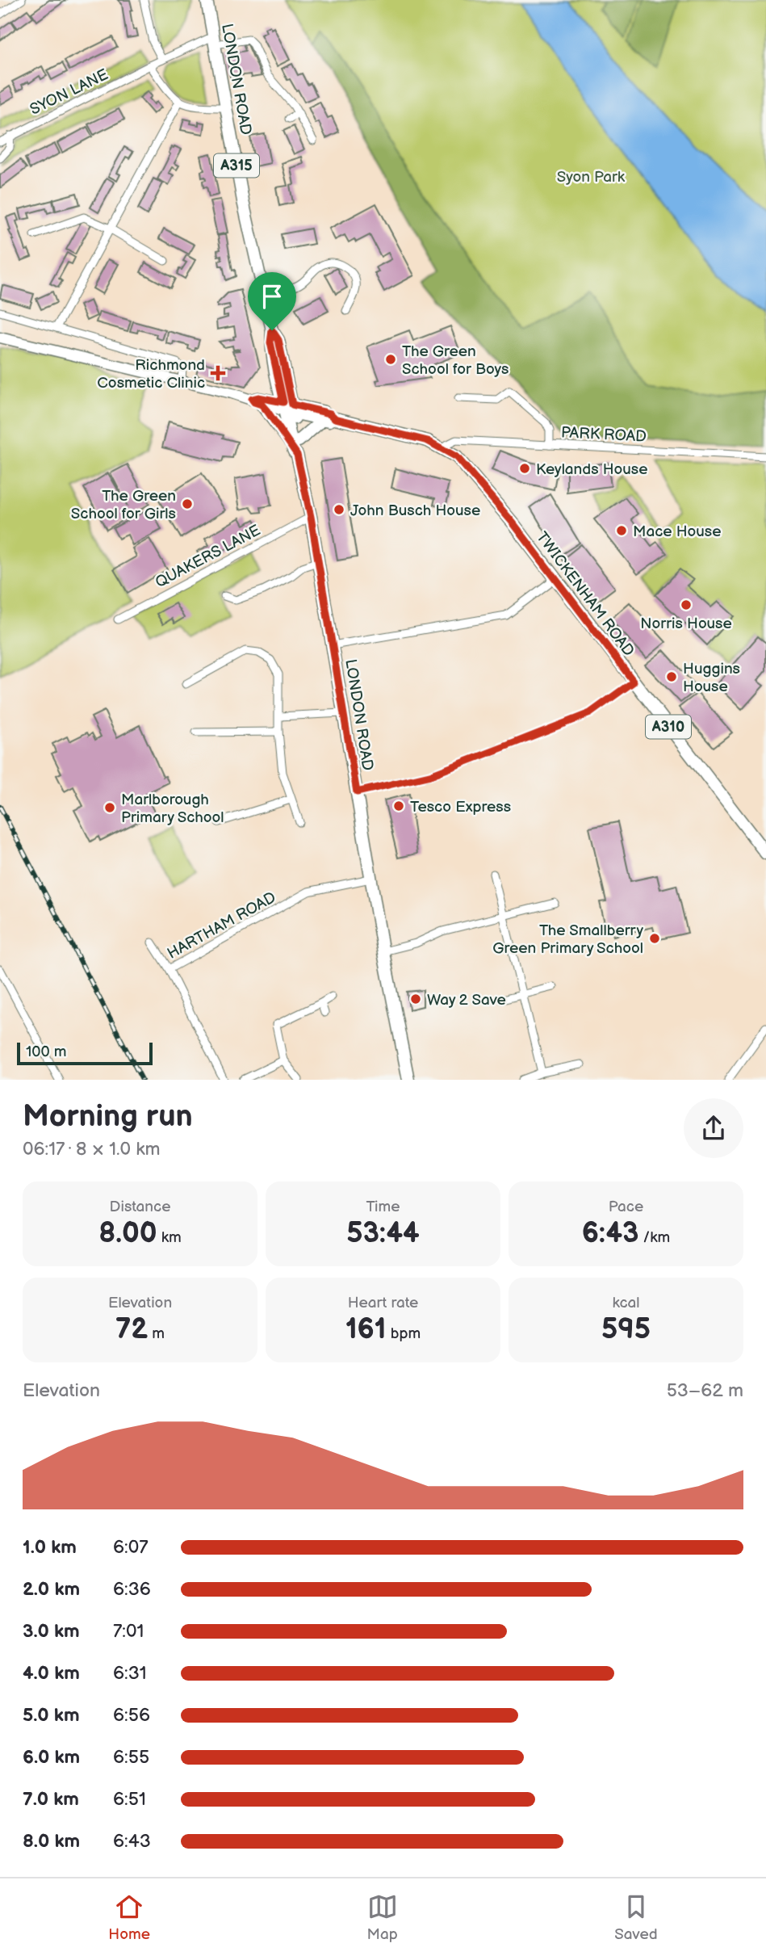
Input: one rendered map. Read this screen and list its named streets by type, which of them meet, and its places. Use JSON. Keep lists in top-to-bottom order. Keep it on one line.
{"streets":{"main road":["LONDON ROAD","A315","TWICKENHAM ROAD","A310"],"street":["SYON LANE","PARK ROAD","QUAKERS LANE","HARTHAM ROAD"]},"crossings":[["LONDON ROAD","SYON LANE"],["LONDON ROAD","QUAKERS LANE"],["LONDON ROAD","TWICKENHAM ROAD"],["LONDON ROAD","HARTHAM ROAD"],["PARK ROAD","TWICKENHAM ROAD"]],"parks":["Syon Park"],"places":{"other":["The Green School for Boys","Keylands House","The Green School for Girls","John Busch House","Mace House","Norris House","Huggins House","Tesco Express","Marlborough Primary School","The Smallberry Green Primary School","Way 2 Save"],"health":["Richmond Cosmetic Clinic"]},"scale_bar":"100 m","page":{"scale":"100 m","heading":["Morning run","06:17 · 8 × 1.0 km"],"stats":[["Distance","8.00 km"],["Time","53:44"],["Pace","6:43 /km"],["Elevation","72 m"],["Heart rate","161 bpm"],["kcal","595"]],"chart":["Elevation","53–62 m"],"list":[{"name":"1.0 km","note":"6:07"},{"name":"2.0 km","note":"6:36"},{"name":"3.0 km","note":"7:01"},{"name":"4.0 km","note":"6:31"},{"name":"5.0 km","note":"6:56"},{"name":"6.0 km","note":"6:55"},{"name":"7.0 km","note":"6:51"},{"name":"8.0 km","note":"6:43"}],"tabs":["Home","Map","Saved"]}}
